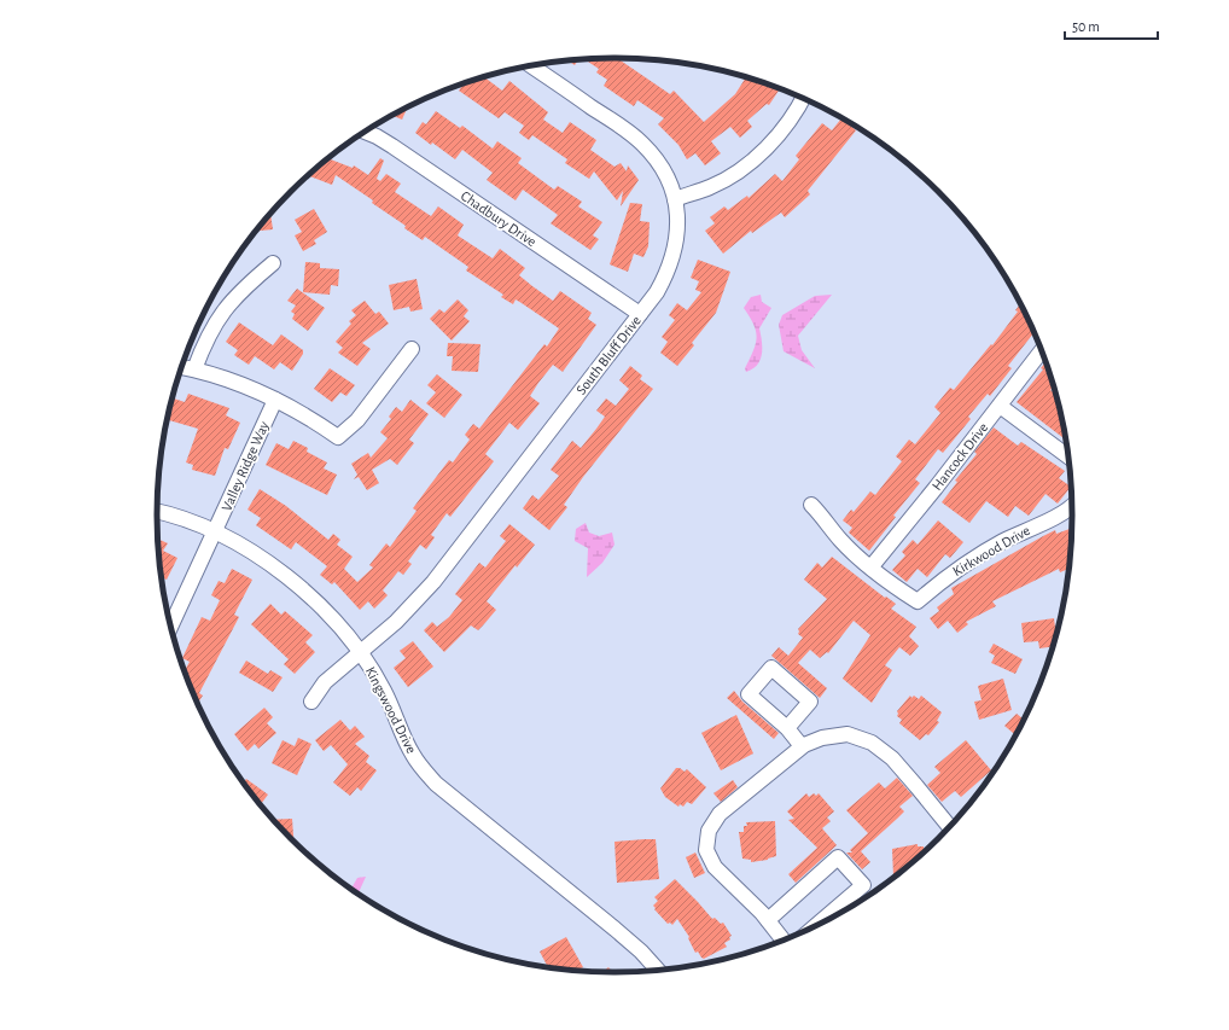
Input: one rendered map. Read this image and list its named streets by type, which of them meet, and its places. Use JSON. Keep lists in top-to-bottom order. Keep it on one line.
{"streets":{"street":["Chadbury Drive","South Bluff Drive","Hancock Drive","Valley Ridge Way","Kirkwood Drive","Kingswood Drive"]},"crossings":[["Chadbury Drive","South Bluff Drive"],["South Bluff Drive","Kingswood Drive"],["Hancock Drive","Kirkwood Drive"],["Valley Ridge Way","Kingswood Drive"]],"scale_bar":"50 m"}
